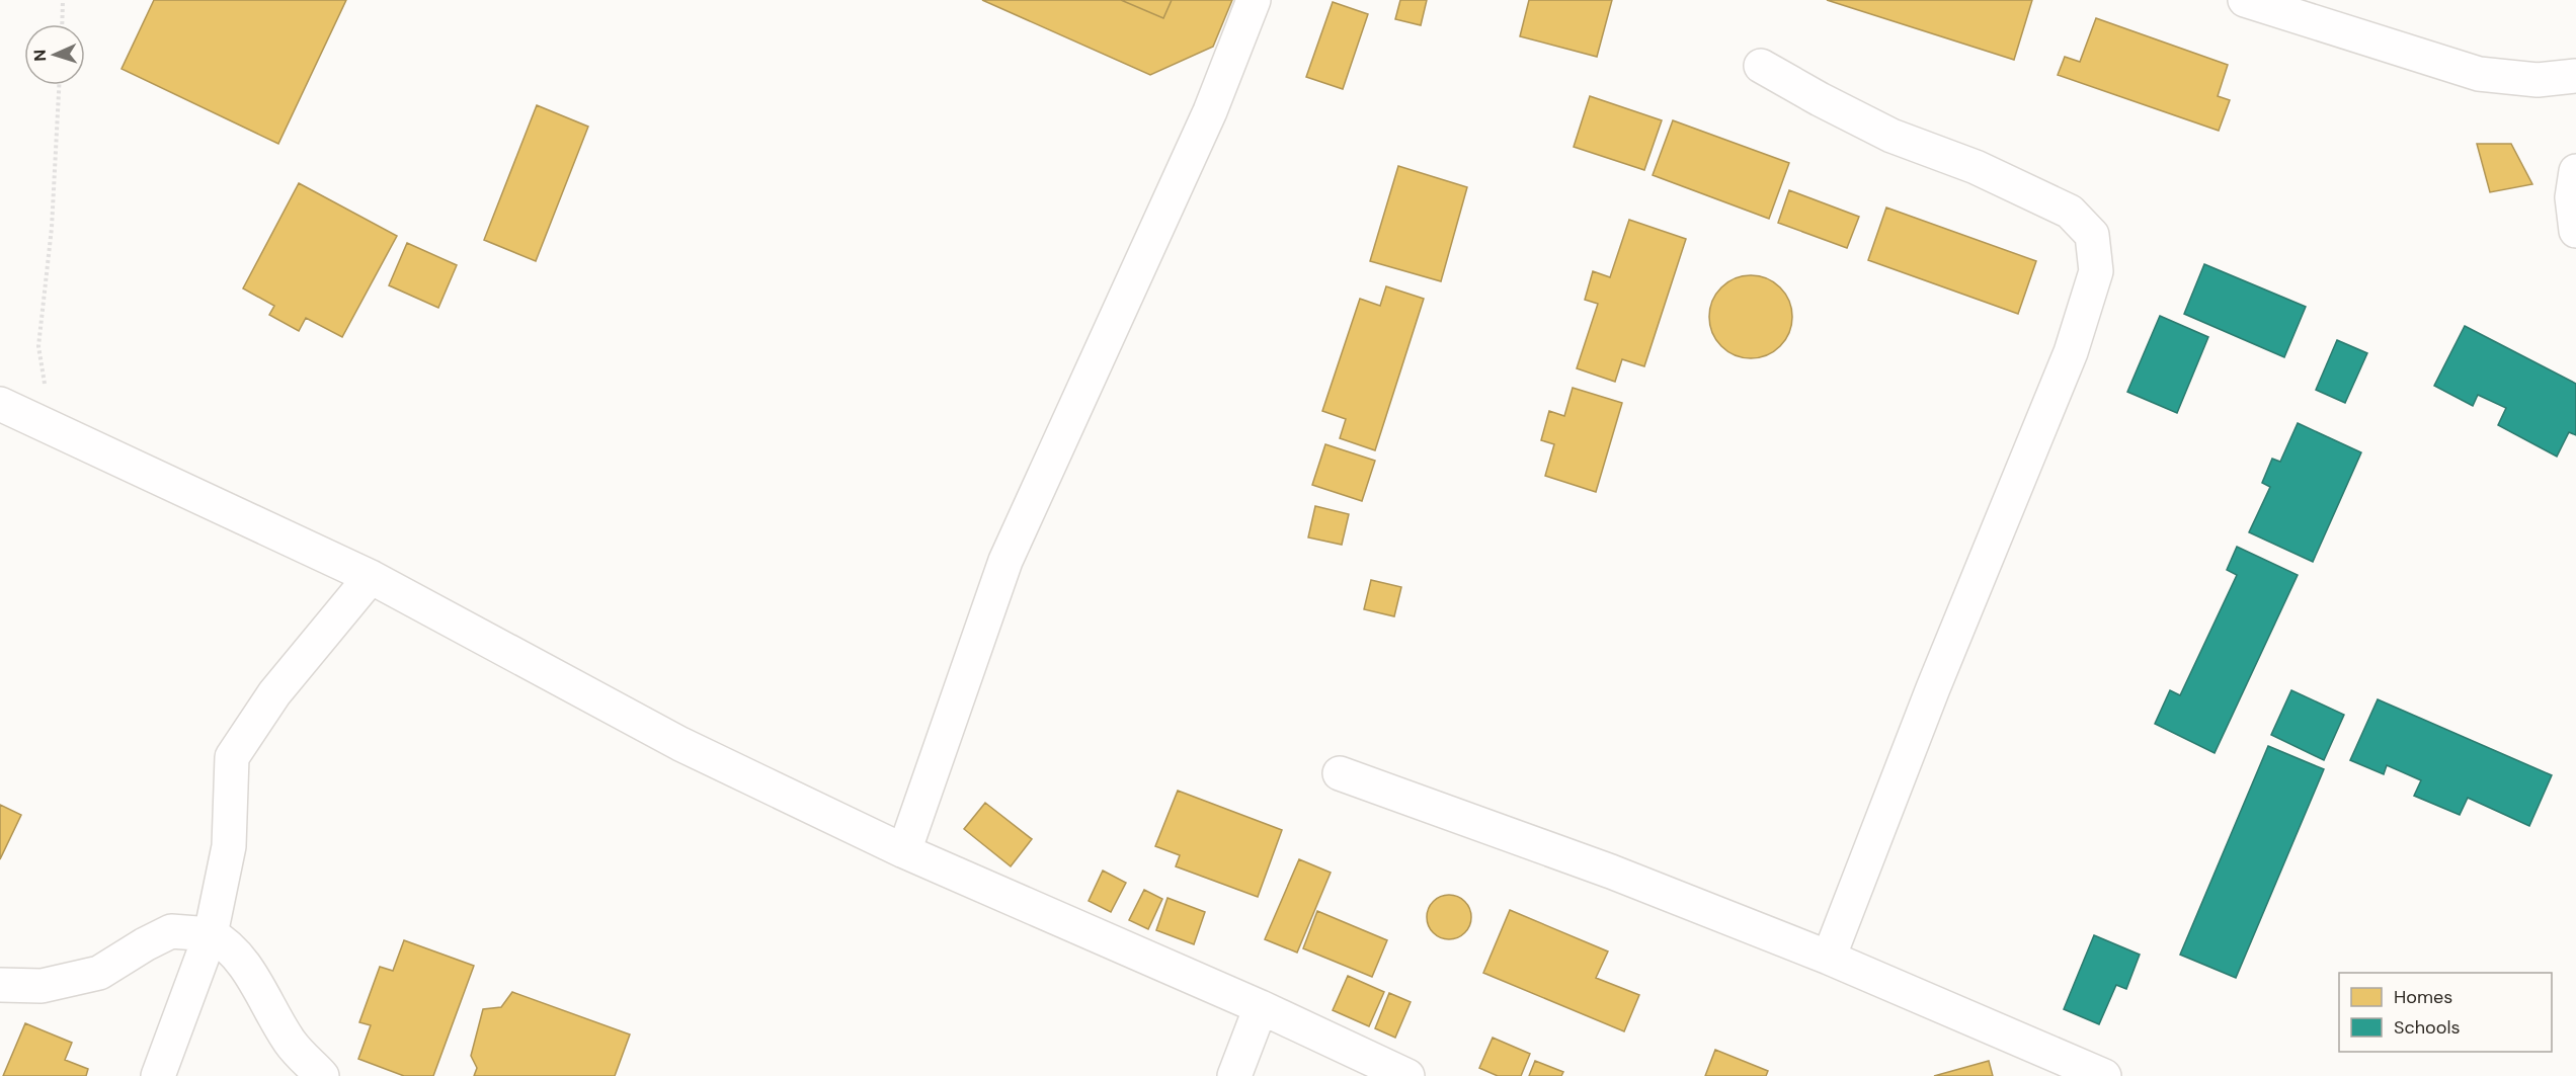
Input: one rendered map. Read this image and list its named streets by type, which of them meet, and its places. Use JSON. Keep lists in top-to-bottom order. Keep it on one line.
{"legend":["Homes","Schools"],"north":"left"}
